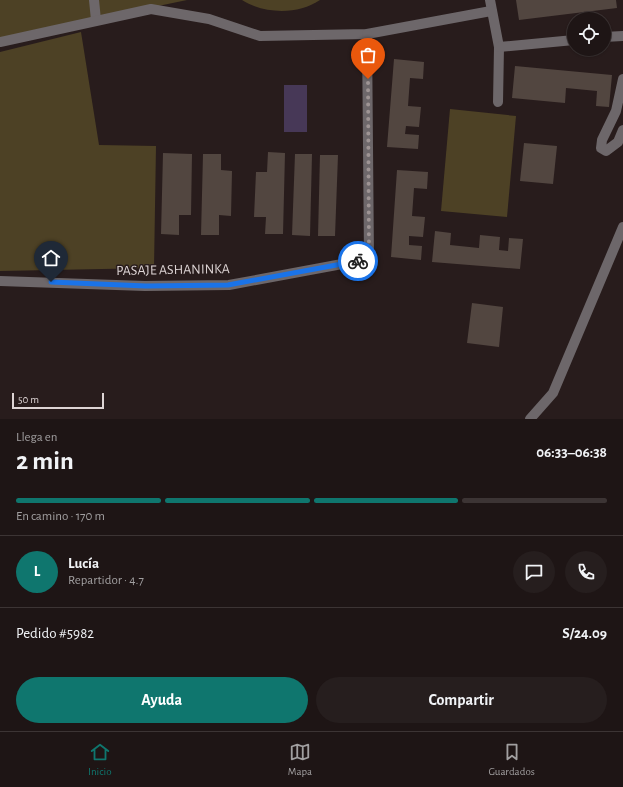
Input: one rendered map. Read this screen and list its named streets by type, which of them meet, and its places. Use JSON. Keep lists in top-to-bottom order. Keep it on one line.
{"streets":{"street":["PASAJE ASHANINKA"]},"scale_bar":"50 m","page":{"scale":"50 m","heading":["2 min","Llega en","06:33–06:38"],"panel":["Lucía","Repartidor · 4.7","Pedido #5982","S/24.09"],"bar":"En camino · 170 m","round":"L","buttons":["Ayuda","Compartir"],"tabs":["Inicio","Mapa","Guardados"]}}
